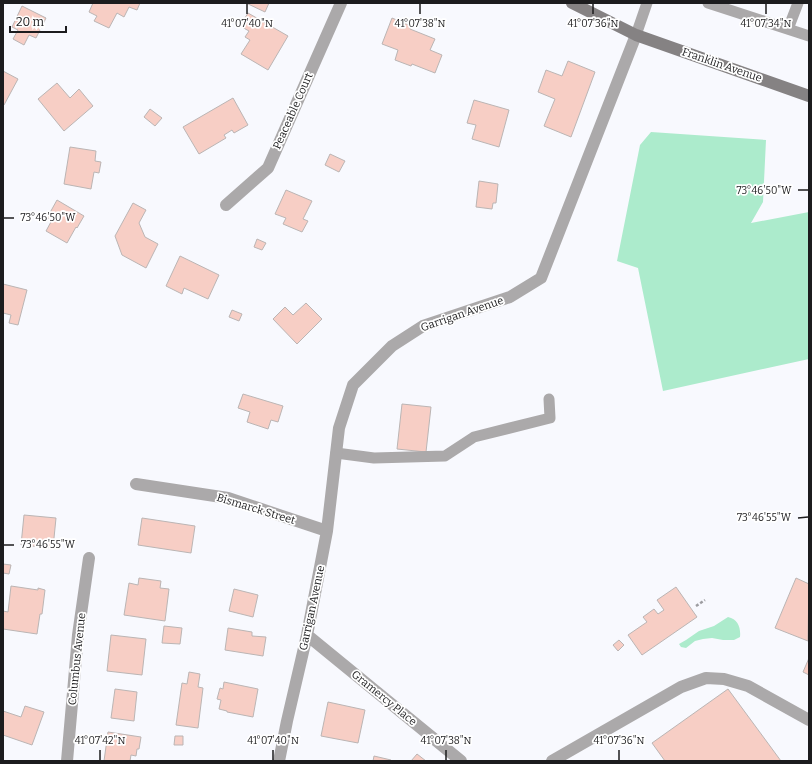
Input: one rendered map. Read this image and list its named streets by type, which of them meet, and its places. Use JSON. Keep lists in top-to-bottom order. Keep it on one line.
{"streets":{"main road":["Franklin Avenue"],"street":["Peaceable Court","Garrigan Avenue","Bismarck Street","Columbus Avenue","Gramercy Place"]},"crossings":[["Franklin Avenue","Garrigan Avenue"],["Garrigan Avenue","Bismarck Street"],["Garrigan Avenue","Gramercy Place"]],"scale_bar":"20 m","coordinates":["41°07'40\"N","41°07'38\"N","41°07'36\"N","41°07'34\"N","73°46'50\"W","73°46'55\"W","41°07'42\"N"]}
